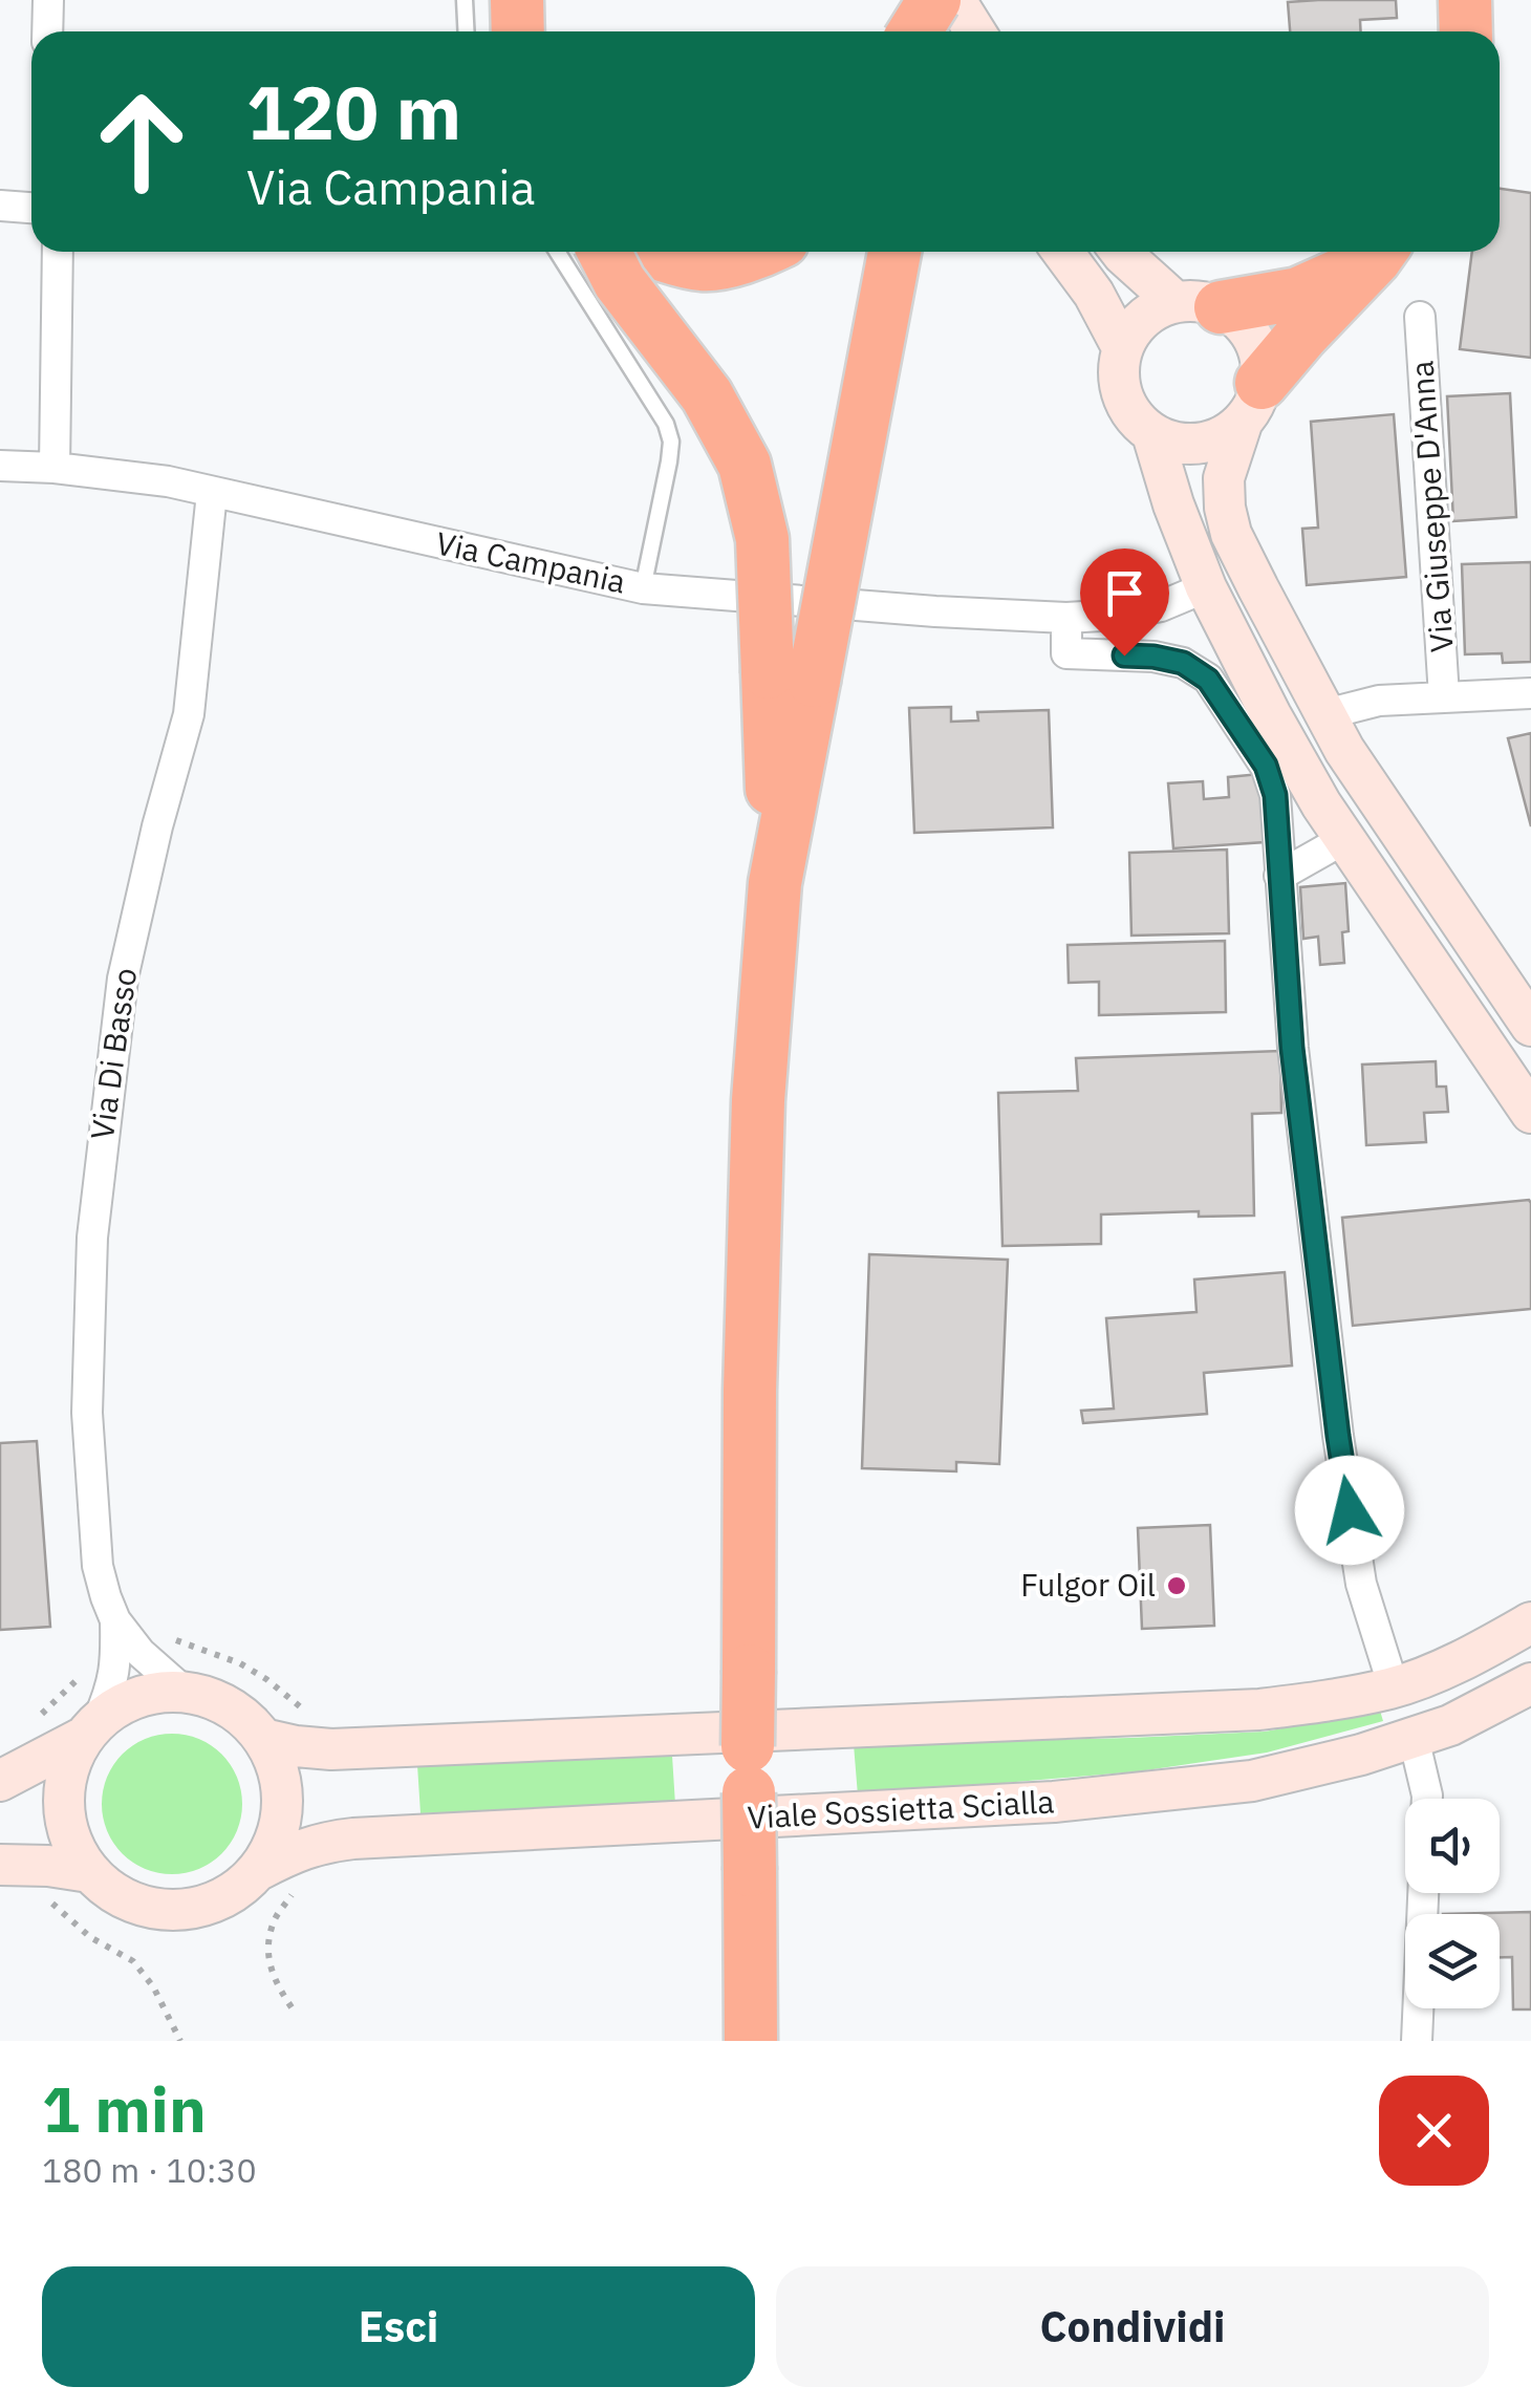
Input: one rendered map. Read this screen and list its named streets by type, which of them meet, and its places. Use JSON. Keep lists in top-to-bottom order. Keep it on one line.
{"streets":{"street":["Via Giuseppe D'Anna","Via Campania","Via Di Basso","Viale Sossietta Scialla"]},"crossings":[["Via Campania","Via Di Basso"],["Via Di Basso","Viale Sossietta Scialla"]],"places":["Fulgor Oil"],"page":{"turn":["120 m","Via Campania"],"heading":["1 min","180 m · 10:30"],"buttons":["Esci","Condividi"]}}
